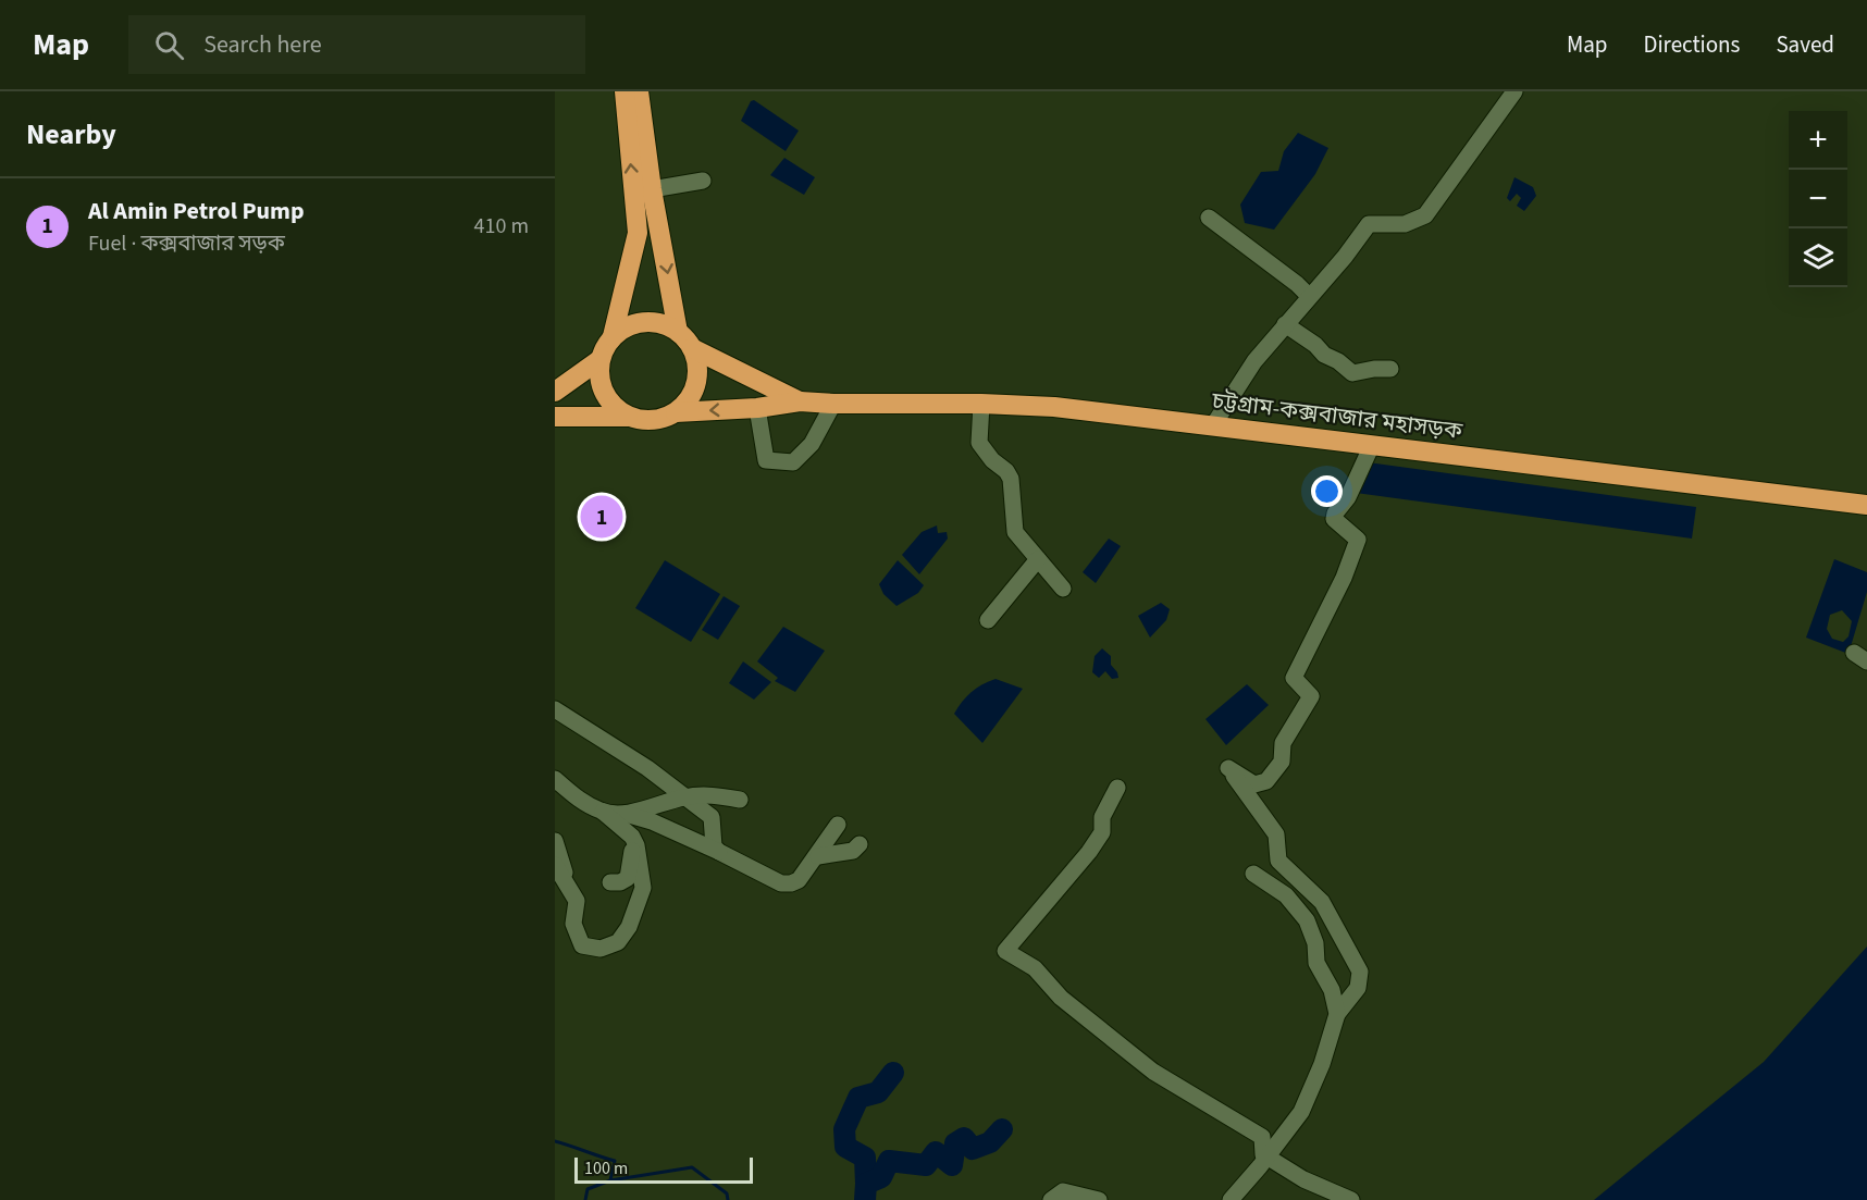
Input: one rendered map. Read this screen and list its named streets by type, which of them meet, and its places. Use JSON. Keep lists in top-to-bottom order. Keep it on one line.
{"streets":{"highway":["চট্টগ্রাম-কক্সবাজার মহাসড়ক"]},"scale_bar":"100 m","page":{"header":"Map","search":"Search here","nav":["Map","Directions","Saved"],"heading":"Nearby","map_buttons":["+","−"],"list":[{"mark":"1","name":"Al Amin Petrol Pump","note":"Fuel · কক্সবাজার সড়ক","value":"410 m"}],"pins":"1","scale":"100 m"}}
